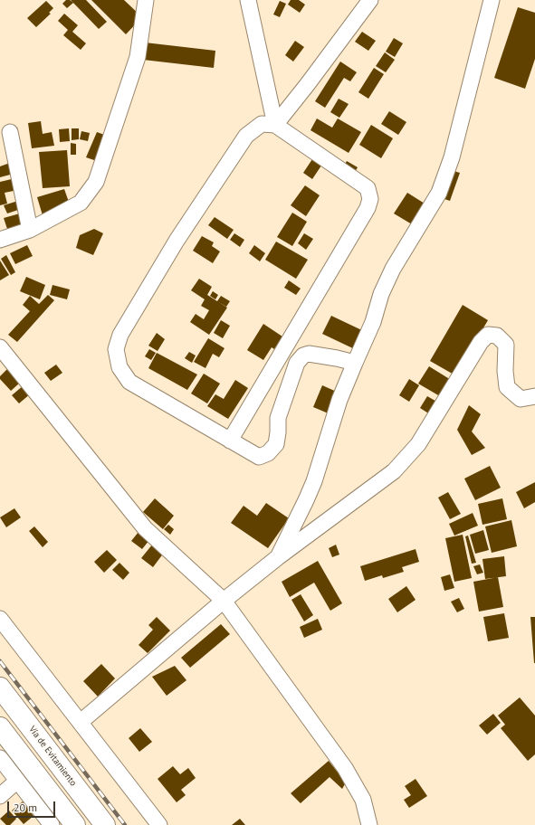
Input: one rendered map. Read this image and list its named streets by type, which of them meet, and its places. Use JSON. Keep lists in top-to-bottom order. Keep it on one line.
{"streets":{"highway":["Vía de Evitamiento"]},"scale_bar":"20 m"}
